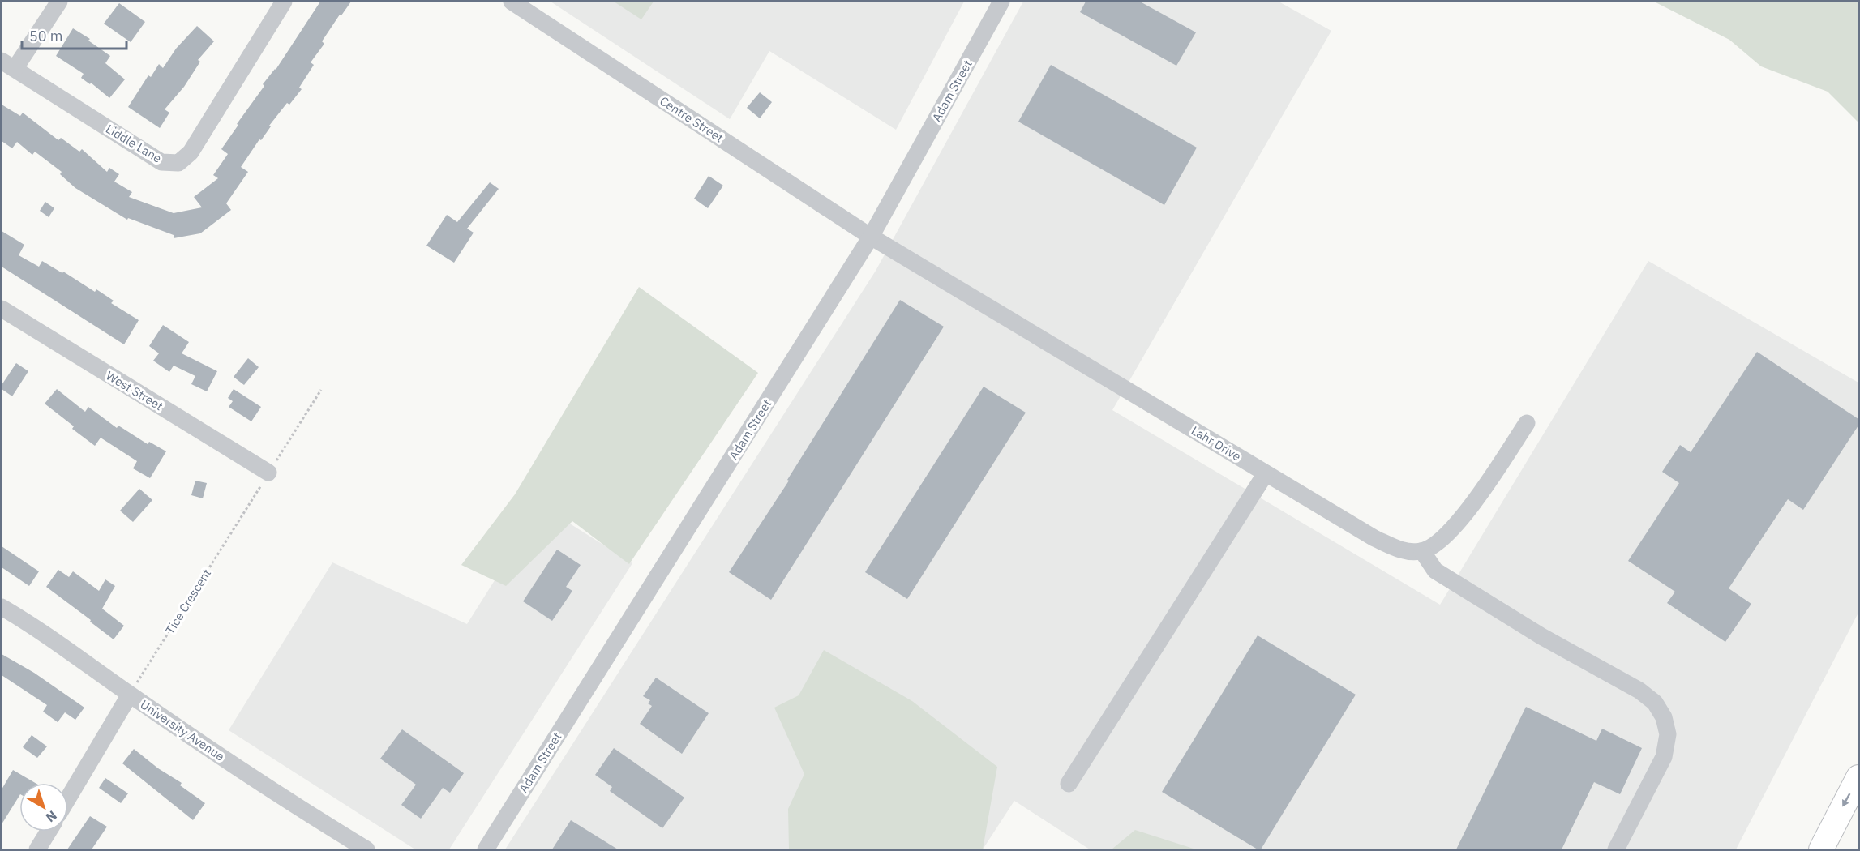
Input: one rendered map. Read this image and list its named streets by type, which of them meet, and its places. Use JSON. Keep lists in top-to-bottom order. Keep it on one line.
{"streets":{"street":["Adam Street","Centre Street","Liddle Lane","West Street","Lahr Drive","University Avenue"],"path":["Tice Crescent"]},"crossings":[["Adam Street","Centre Street"],["Adam Street","Lahr Drive"],["Centre Street","Lahr Drive"],["West Street","Tice Crescent"],["Tice Crescent","University Avenue"]],"scale_bar":"50 m","north":"bottom right"}
